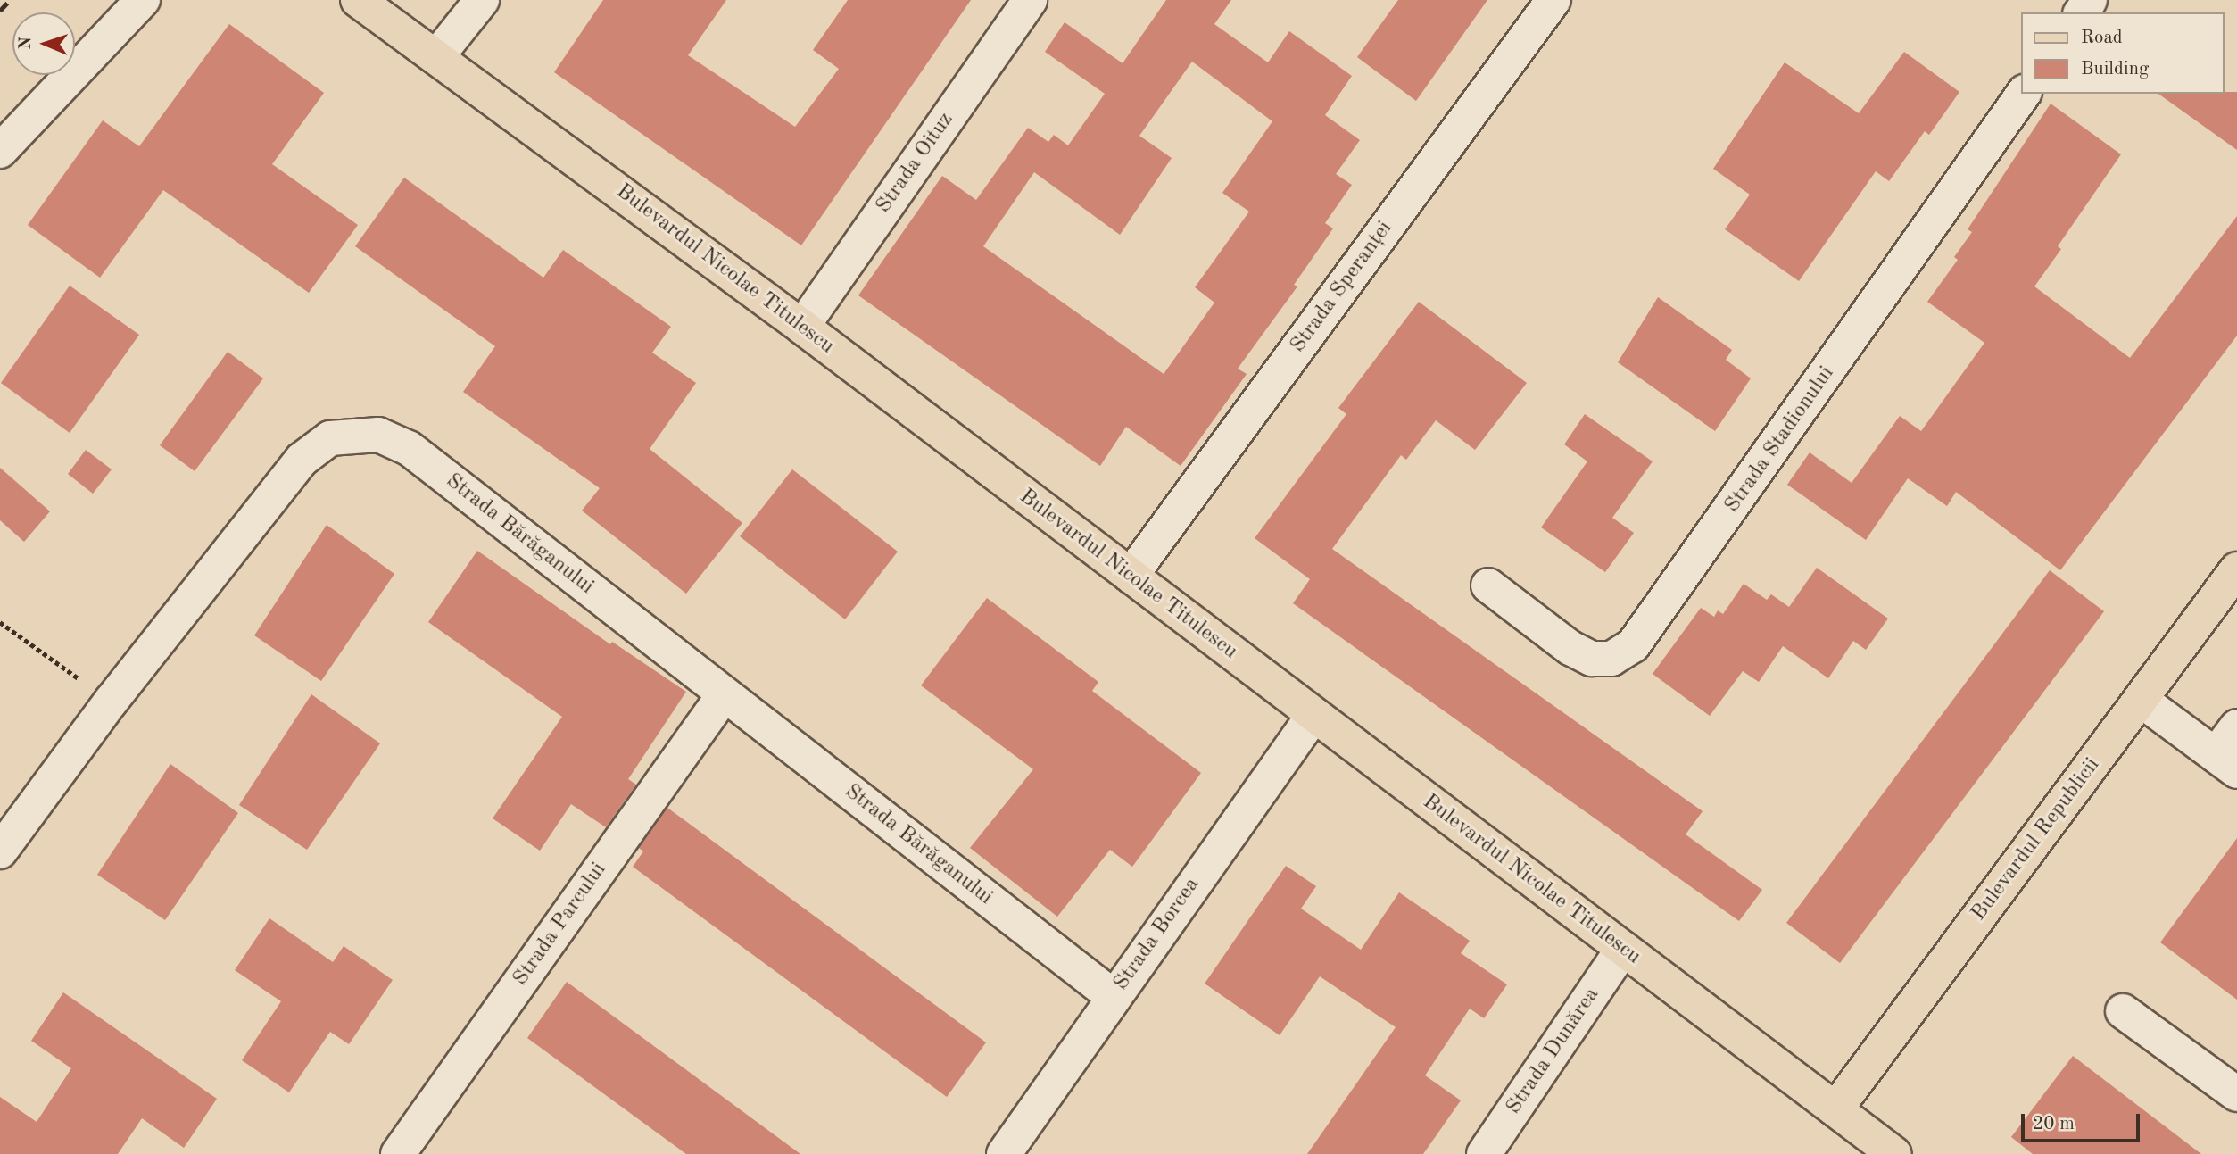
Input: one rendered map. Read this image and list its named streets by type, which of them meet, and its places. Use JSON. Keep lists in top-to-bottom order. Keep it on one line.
{"streets":{"main road":["Bulevardul Nicolae Titulescu","Bulevardul Republicii"],"street":["Strada Oituz","Strada Speranței","Strada Stadionului","Strada Bărăganului","Strada Parcului","Strada Borcea","Strada Dunărea"]},"crossings":[["Strada Oituz","Bulevardul Nicolae Titulescu"],["Bulevardul Nicolae Titulescu","Strada Speranței"],["Bulevardul Nicolae Titulescu","Bulevardul Republicii"],["Bulevardul Nicolae Titulescu","Strada Borcea"],["Bulevardul Nicolae Titulescu","Strada Dunărea"],["Strada Bărăganului","Strada Parcului"],["Strada Bărăganului","Strada Borcea"]],"legend":["Road","Building"],"scale_bar":"20 m","north":"left"}
